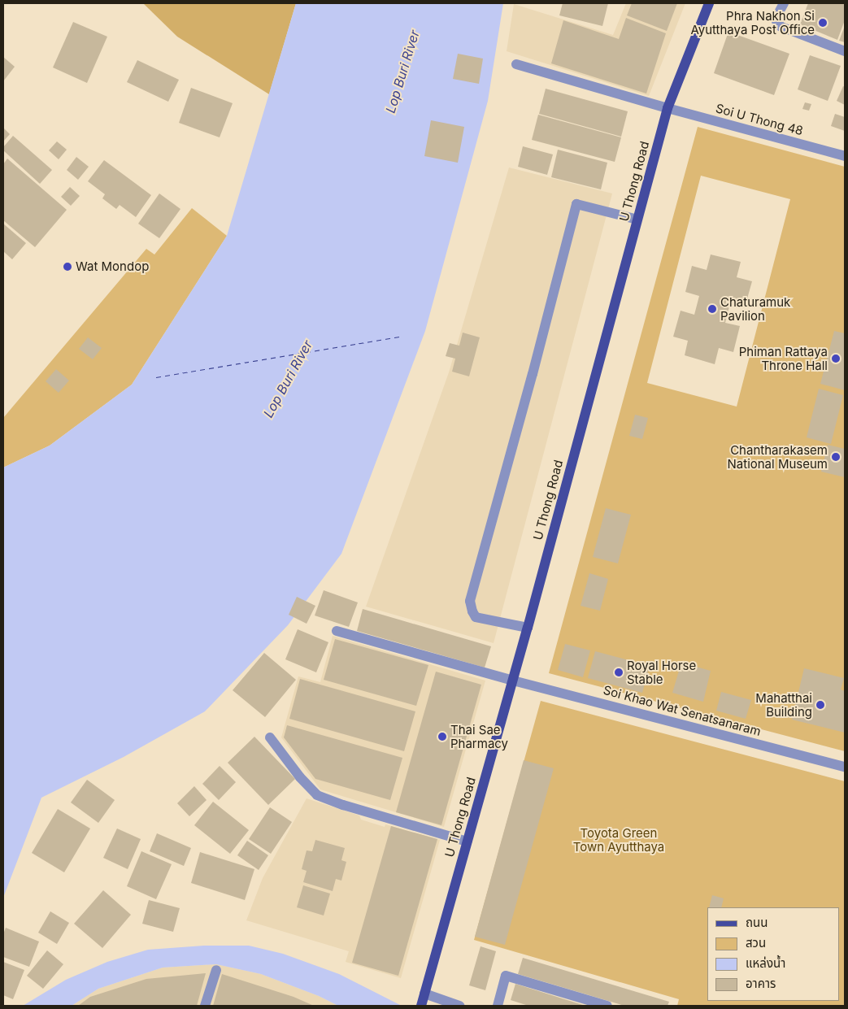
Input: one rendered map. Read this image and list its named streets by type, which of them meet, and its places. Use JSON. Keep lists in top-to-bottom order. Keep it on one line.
{"streets":{"main road":["U Thong Road"],"street":["Soi U Thong 48","Soi Khao Wat Senatsanaram"]},"crossings":[["Soi U Thong 48","U Thong Road"],["U Thong Road","Soi Khao Wat Senatsanaram"]],"water":["Lop Buri River"],"parks":["Toyota Green Town Ayutthaya"],"places":["Phra Nakhon Si Ayutthaya Post Office","Wat Mondop","Chaturamuk Pavilion","Phiman Rattaya Throne Hall","Chantharakasem National Museum","Royal Horse Stable","Mahatthai Building","Thai Sae Pharmacy"],"legend":["ถนน","สวน","แหล่งน้ำ","อาคาร"]}
